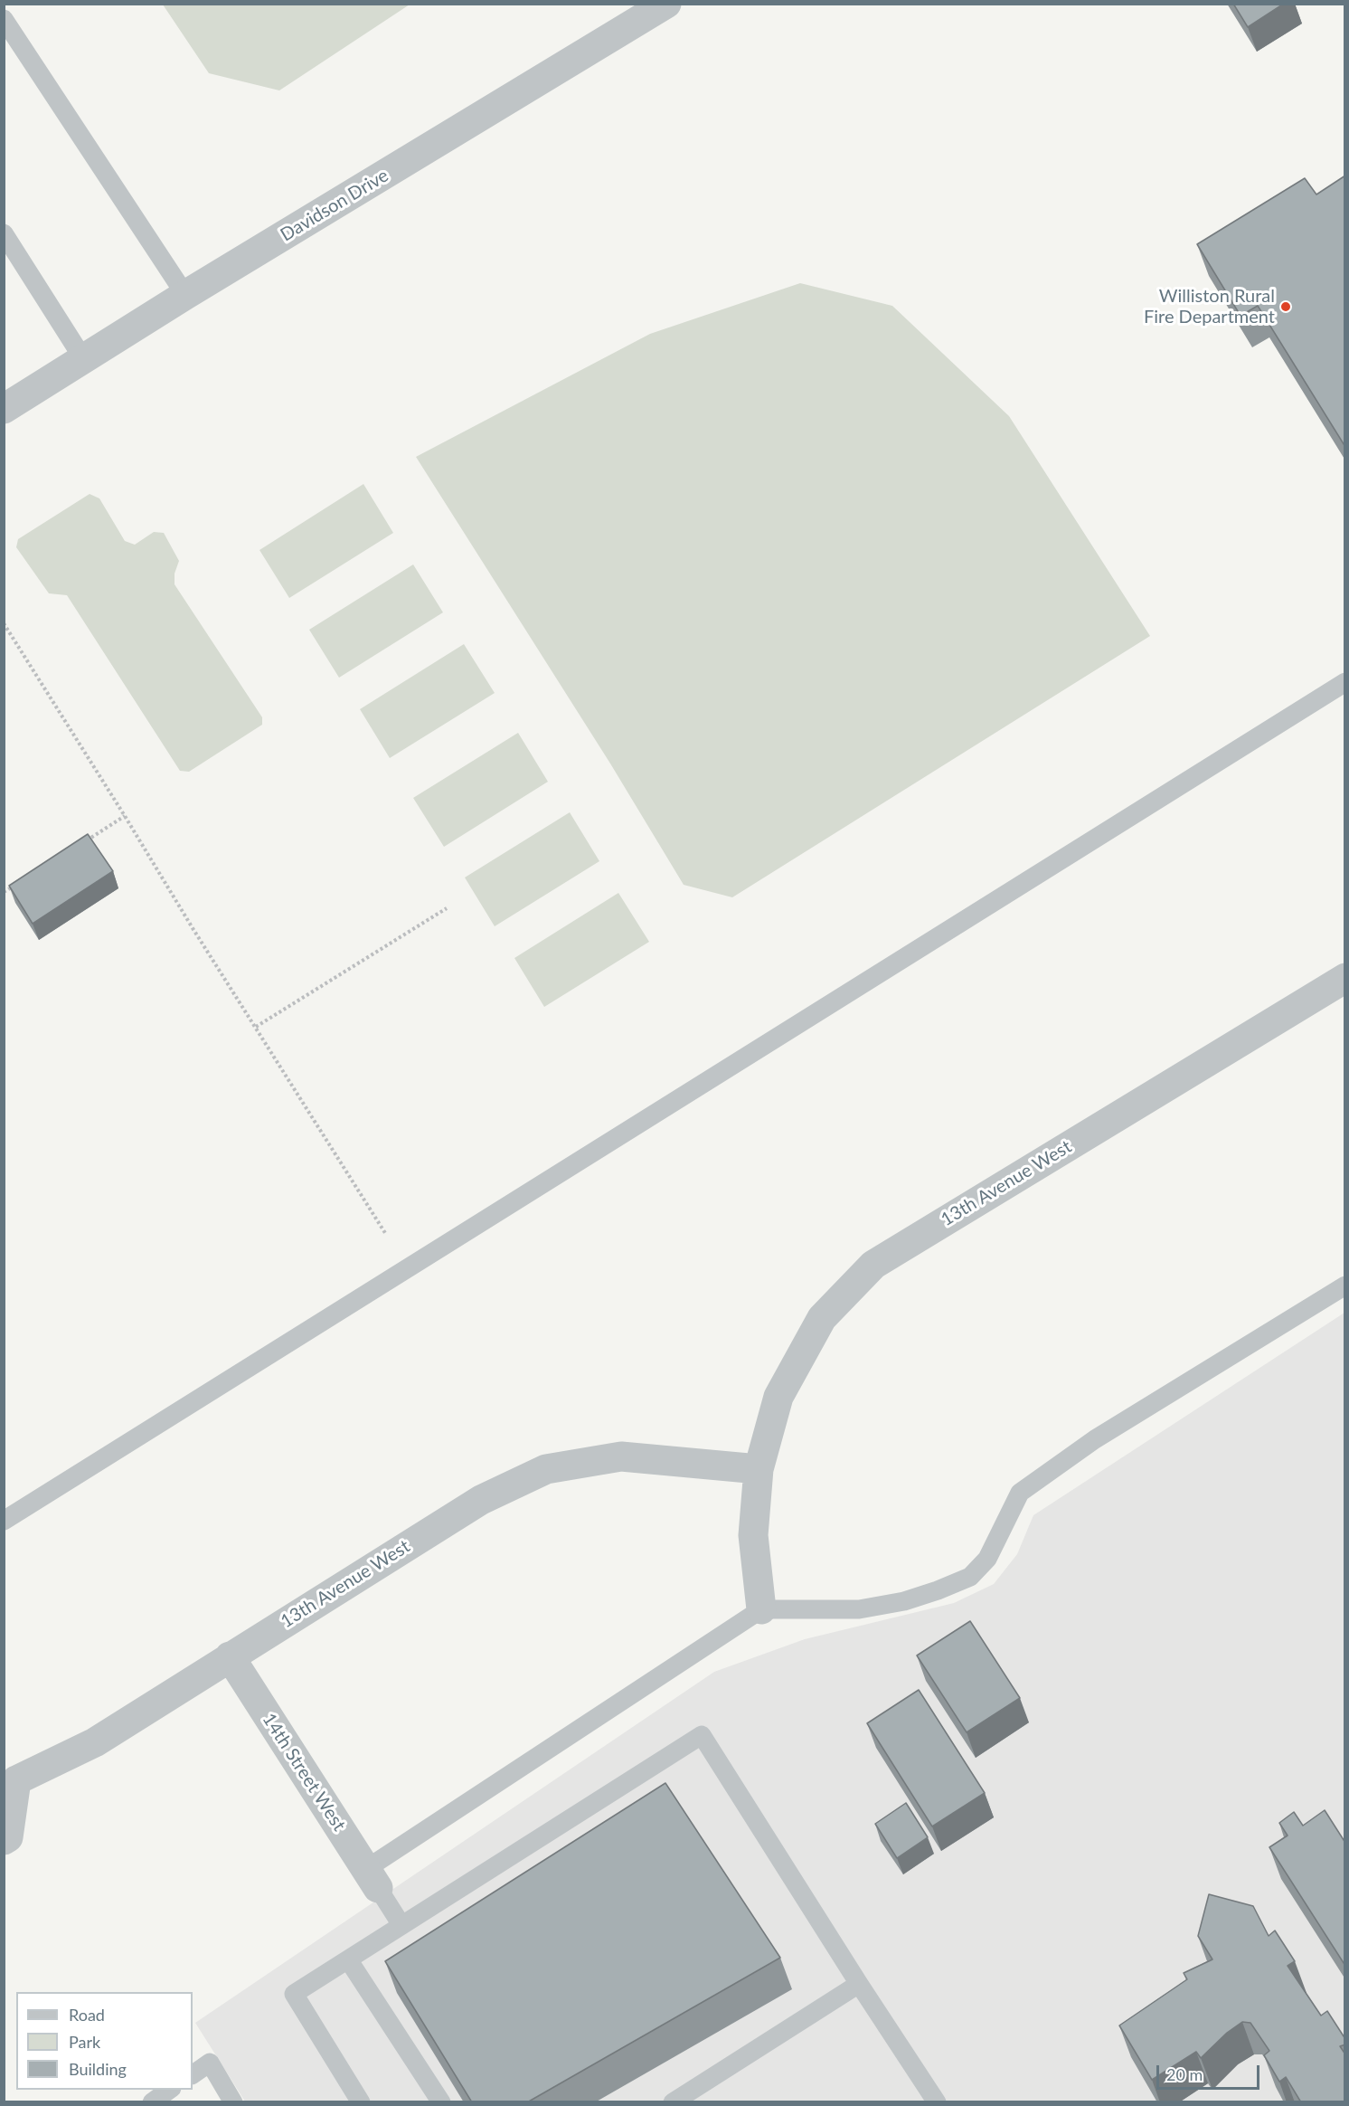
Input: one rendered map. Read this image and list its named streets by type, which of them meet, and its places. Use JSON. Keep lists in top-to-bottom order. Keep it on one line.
{"streets":{"street":["Davidson Drive","13th Avenue West","14th Street West"]},"crossings":[["13th Avenue West","14th Street West"]],"places":["Williston Rural Fire Department"],"legend":["Road","Park","Building"],"scale_bar":"20 m"}
